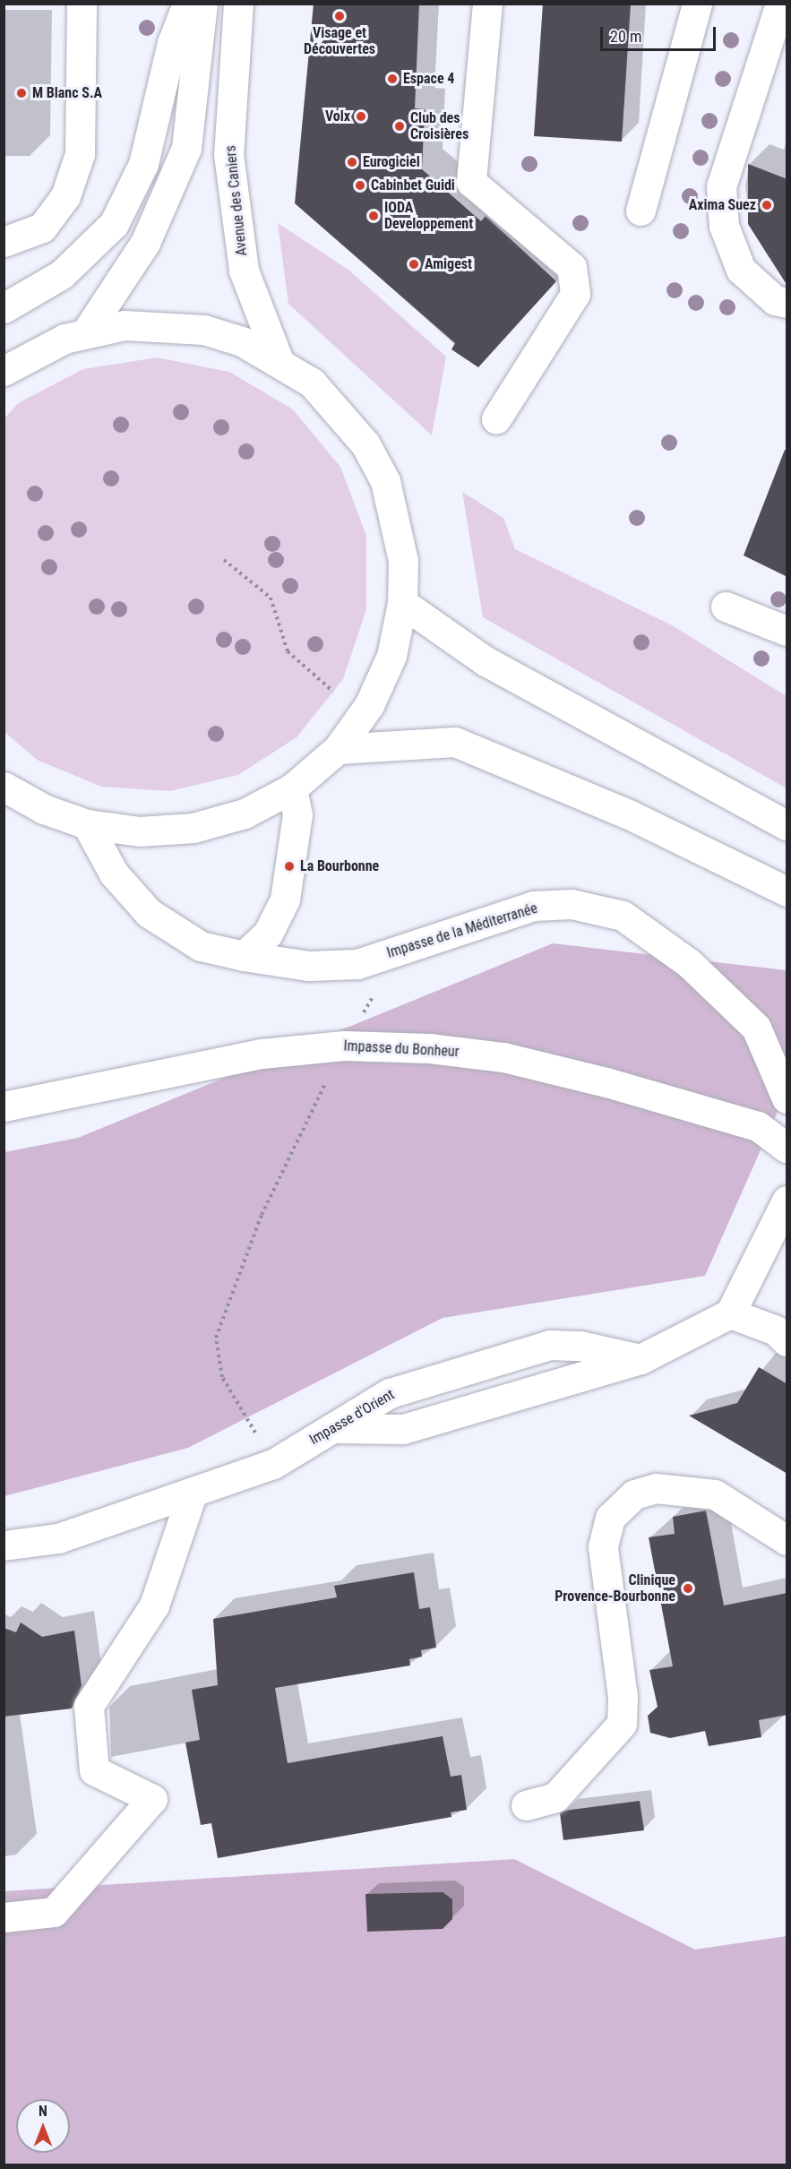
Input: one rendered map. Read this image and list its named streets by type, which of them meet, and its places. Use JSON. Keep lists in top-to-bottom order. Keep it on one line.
{"streets":{"main road":["Avenue des Caniers","Impasse de la Méditerranée","Impasse du Bonheur","Impasse d'Orient"]},"places":["Visage et Découvertes","Espace 4","M Blanc S.A","Volx","Club des Croisières","Eurogiciel","Cabinbet Guidi","Axima Suez","IODA Developpement","Amigest","La Bourbonne","Clinique Provence-Bourbonne"],"scale_bar":"20 m","north":"top"}
